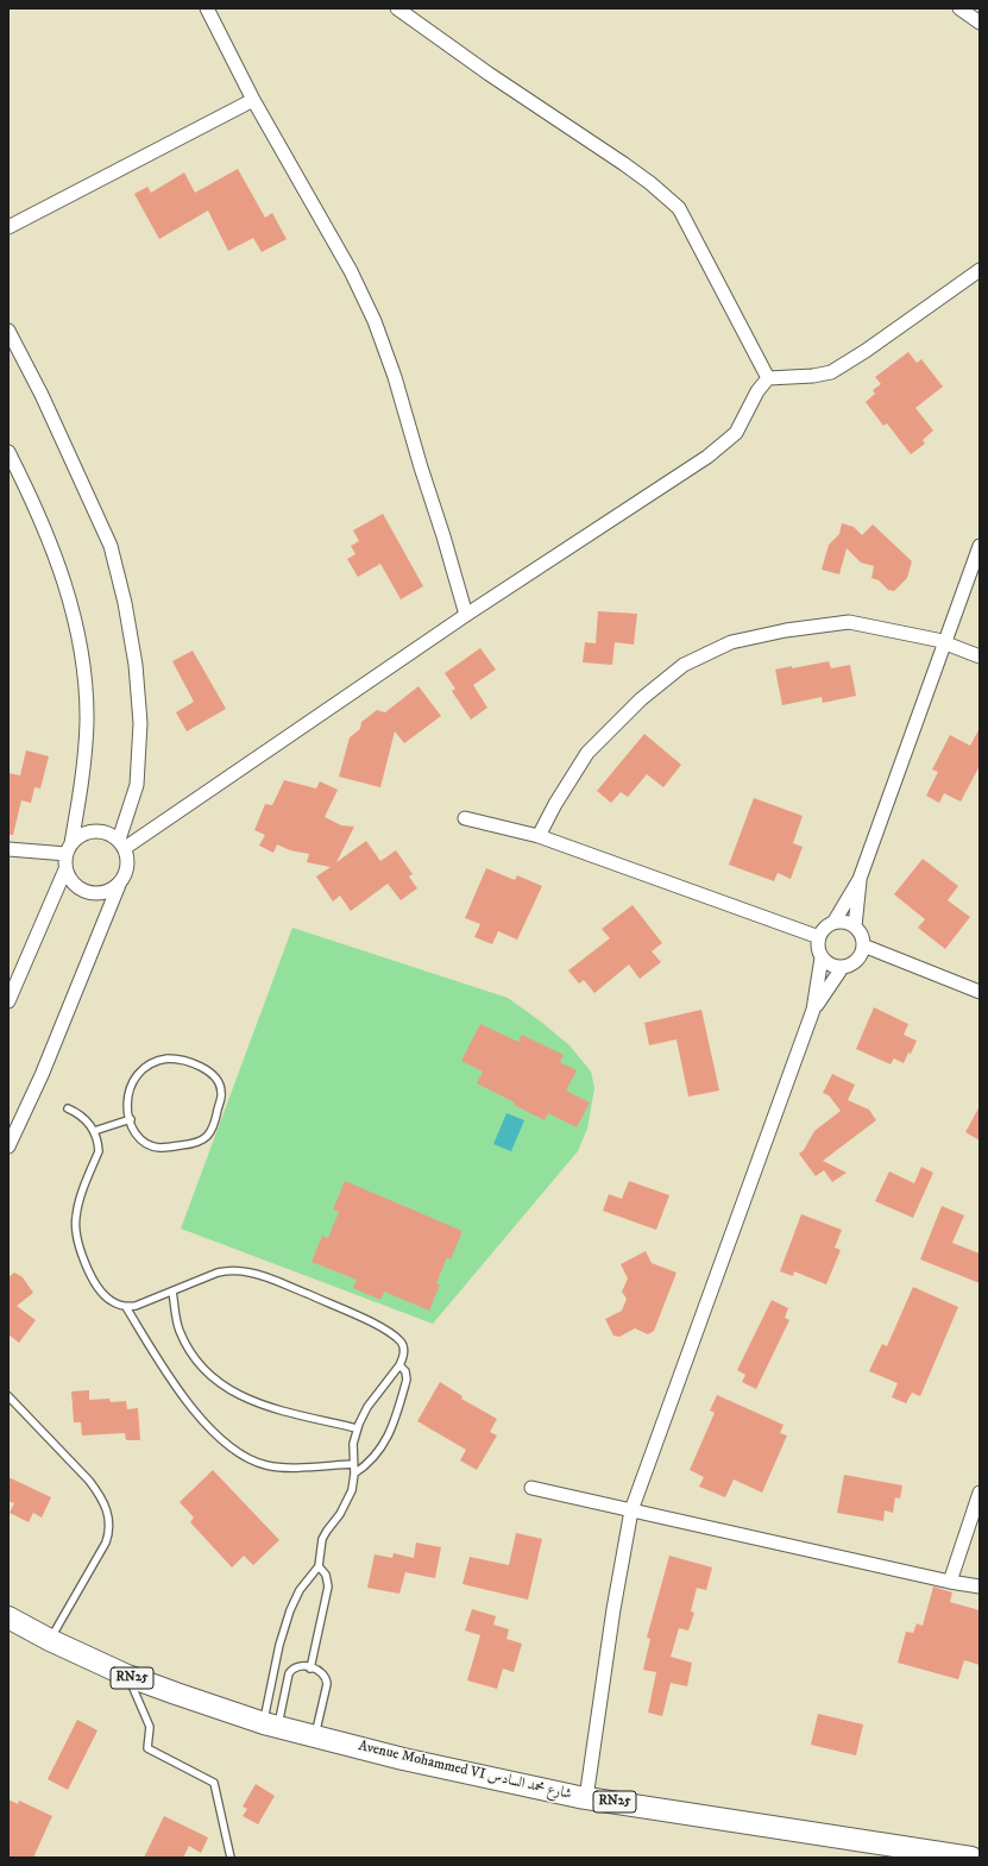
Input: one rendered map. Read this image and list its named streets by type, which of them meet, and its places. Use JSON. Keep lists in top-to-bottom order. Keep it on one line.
{"streets":{"main road":["RN25","Avenue Mohammed VI شارع محمد السادس"]}}
